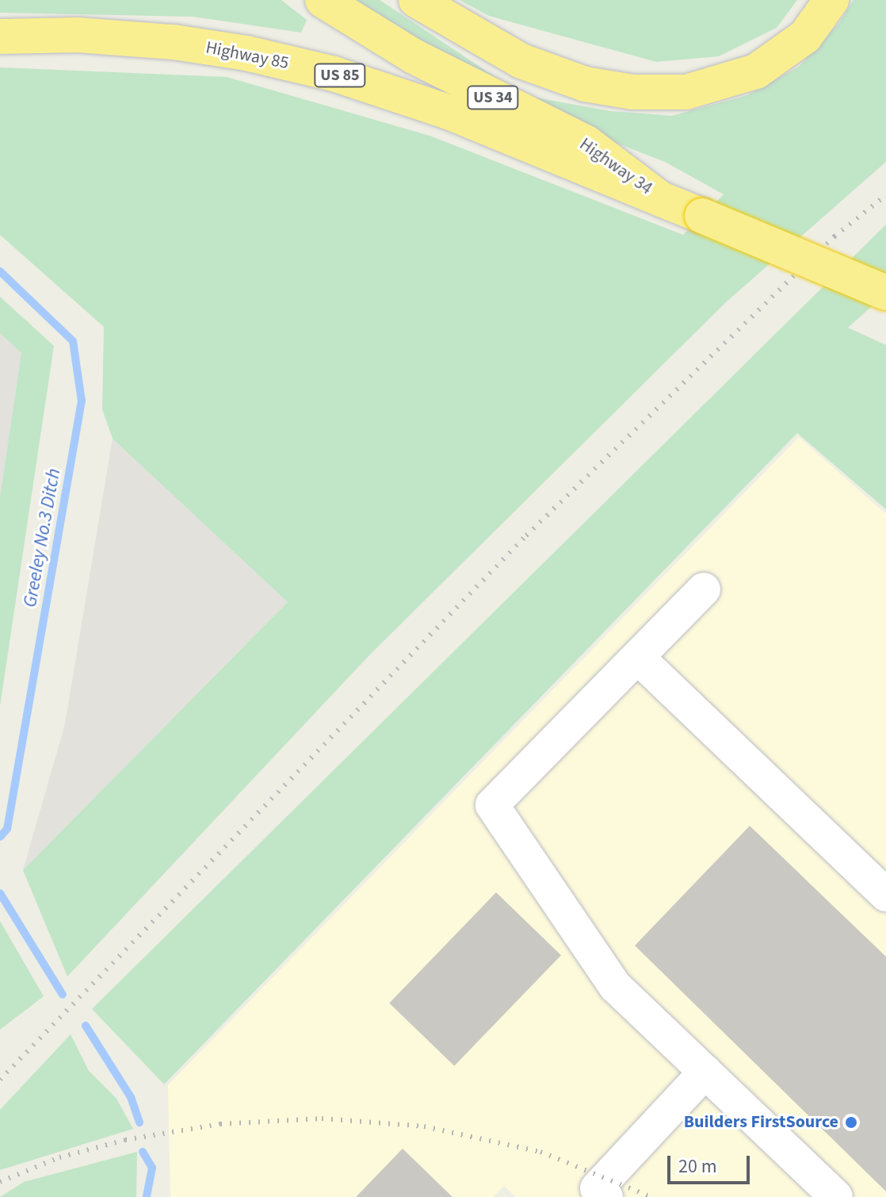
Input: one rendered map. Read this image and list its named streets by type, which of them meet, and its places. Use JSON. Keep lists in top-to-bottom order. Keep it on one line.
{"streets":{"highway":["Highway 85","US 85","US 34","Highway 34"]},"crossings":[["Highway 85","Highway 34"]],"water":["Greeley No.3 Ditch"],"places":["Builders FirstSource"],"scale_bar":"20 m"}
